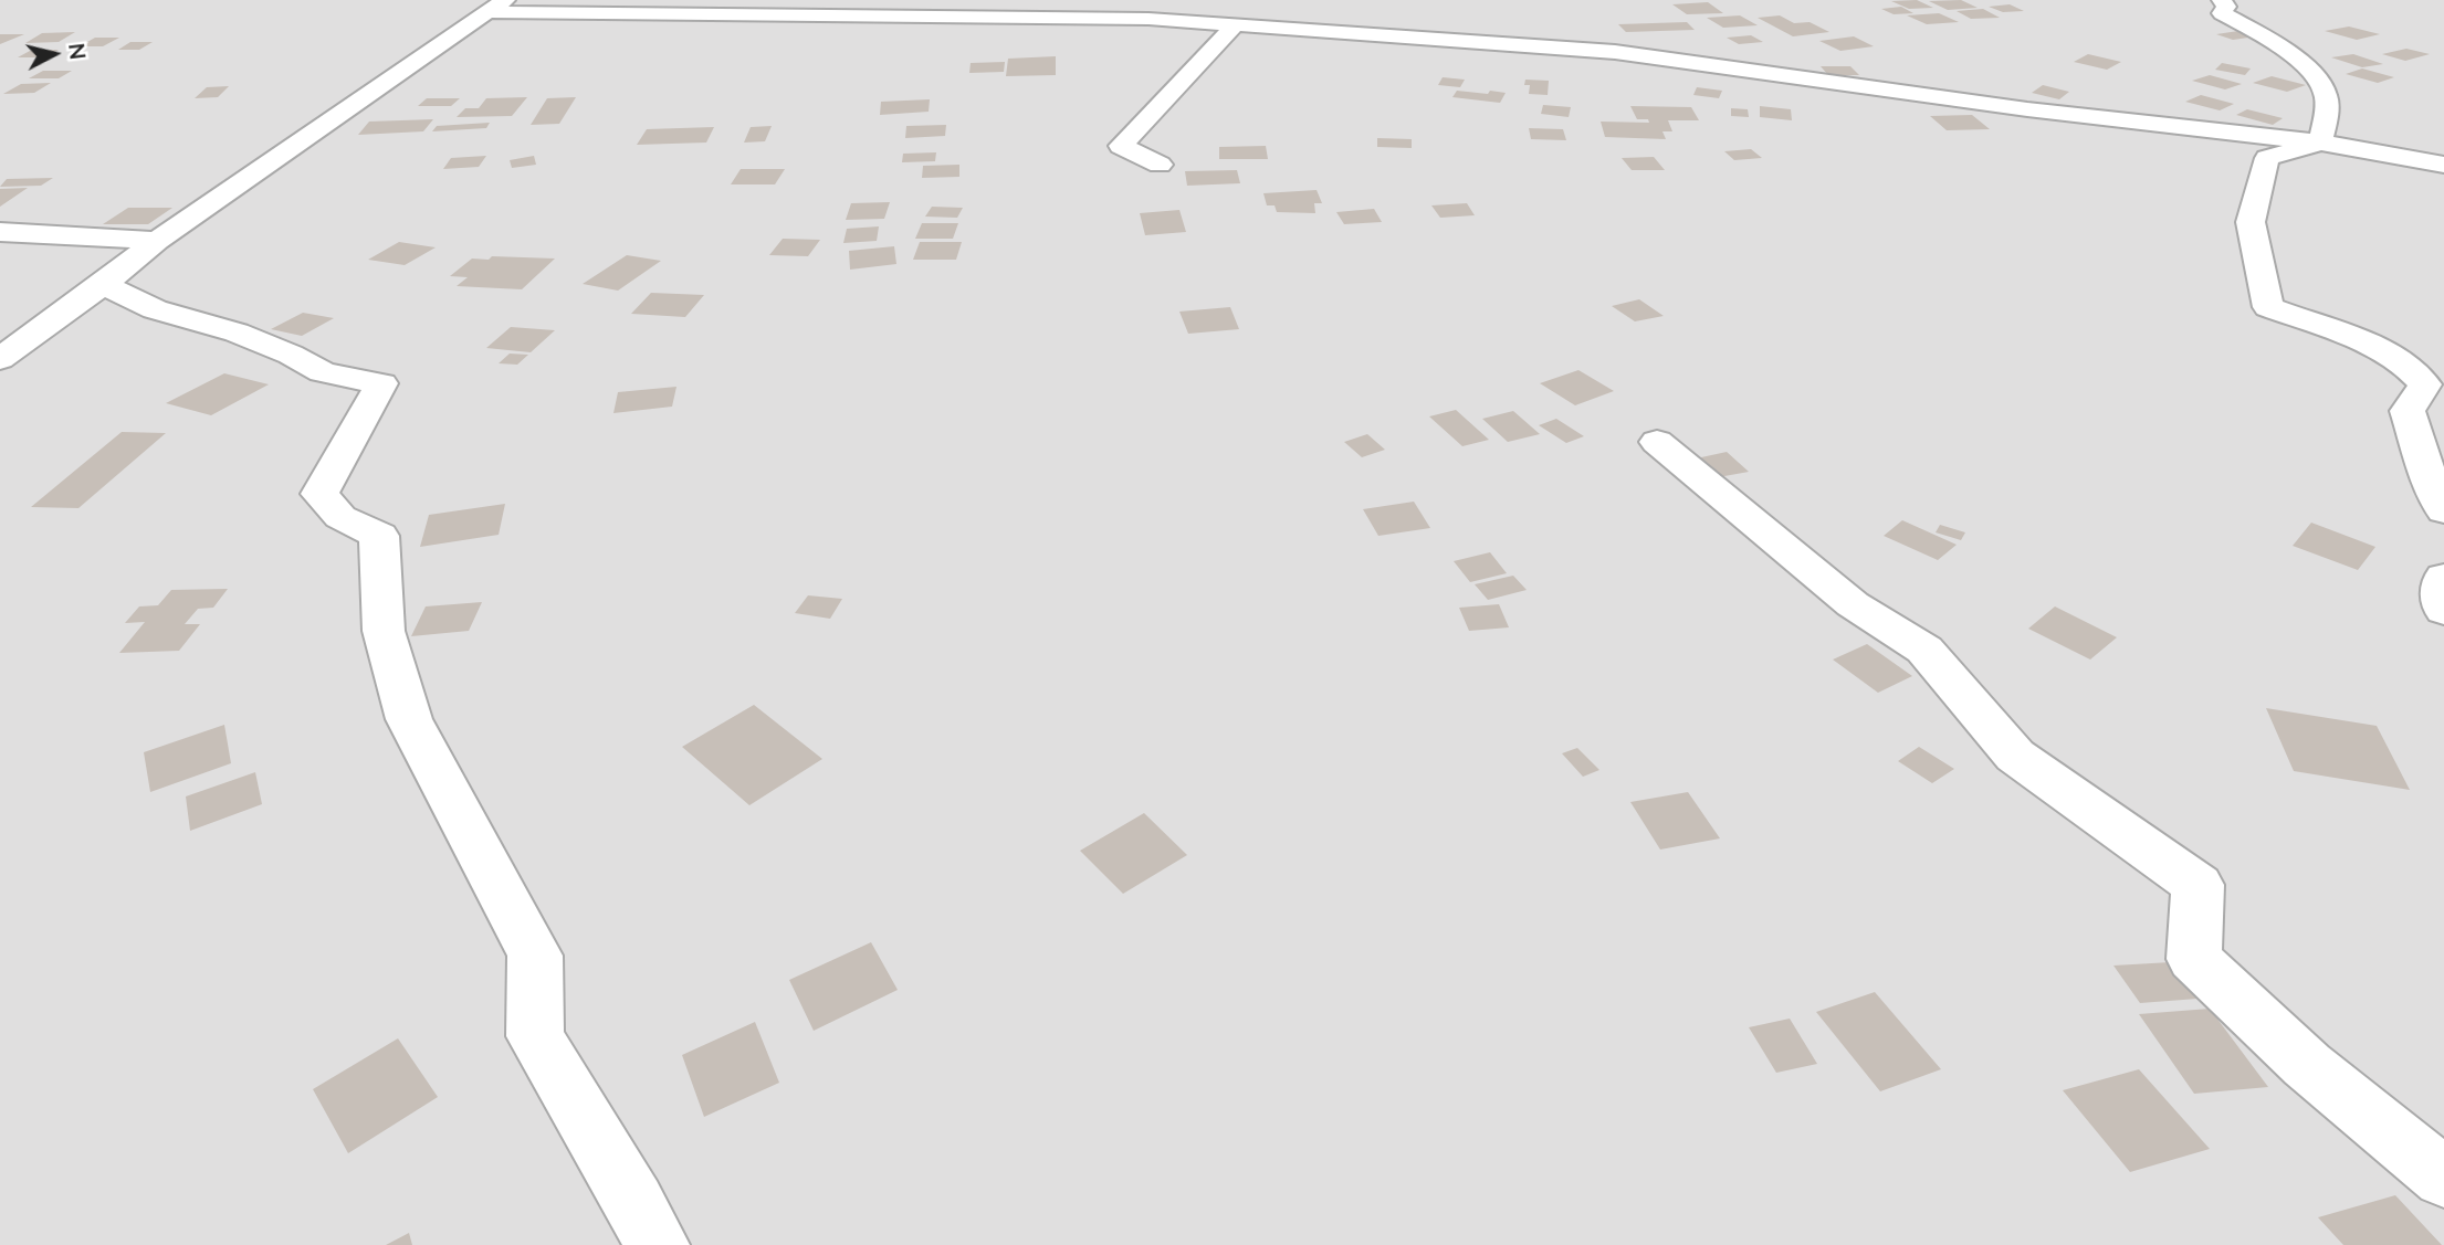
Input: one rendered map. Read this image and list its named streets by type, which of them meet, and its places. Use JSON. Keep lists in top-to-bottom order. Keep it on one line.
{"north":"right"}
